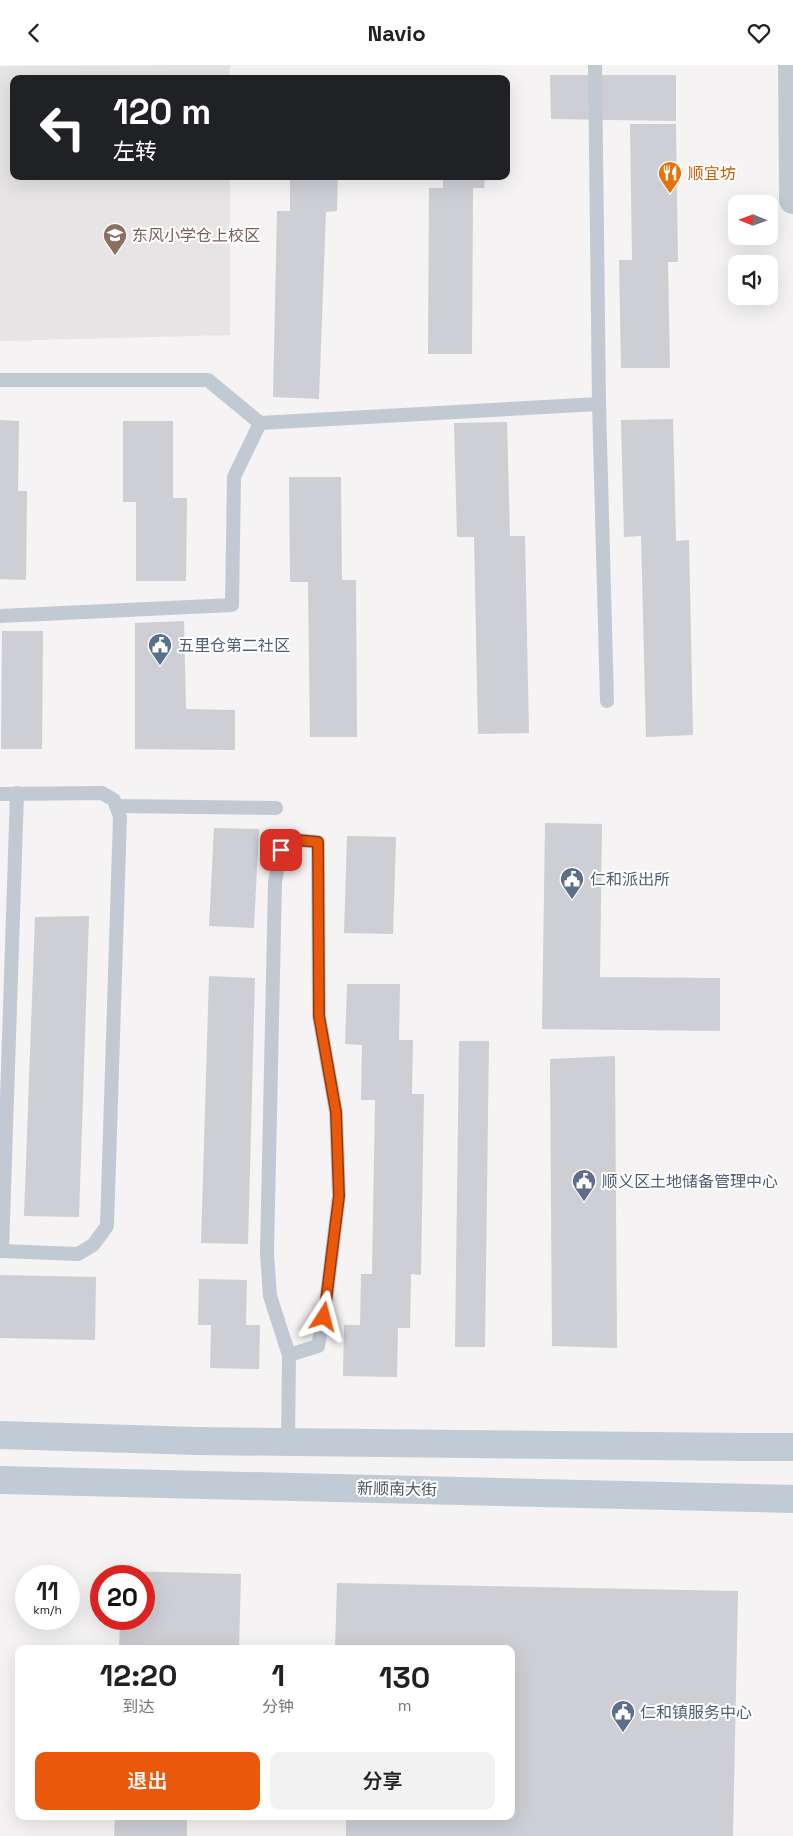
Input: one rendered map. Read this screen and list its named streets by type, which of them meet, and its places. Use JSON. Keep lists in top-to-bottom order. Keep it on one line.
{"streets":{"main road":["新顺南大街"]},"places":{"restaurant":["顺宜坊"],"school or university":["东风小学仓上校区"],"public building":["五里仓第二社区","仁和派出所","顺义区土地储备管理中心","仁和镇服务中心"]},"north":"left","page":{"header":"Navio","turn":["120 m","左转"],"speed":"11 km/h","limit":"20","eta":["12:20","到达","1","分钟","130","m"],"buttons":["退出","分享"]}}
